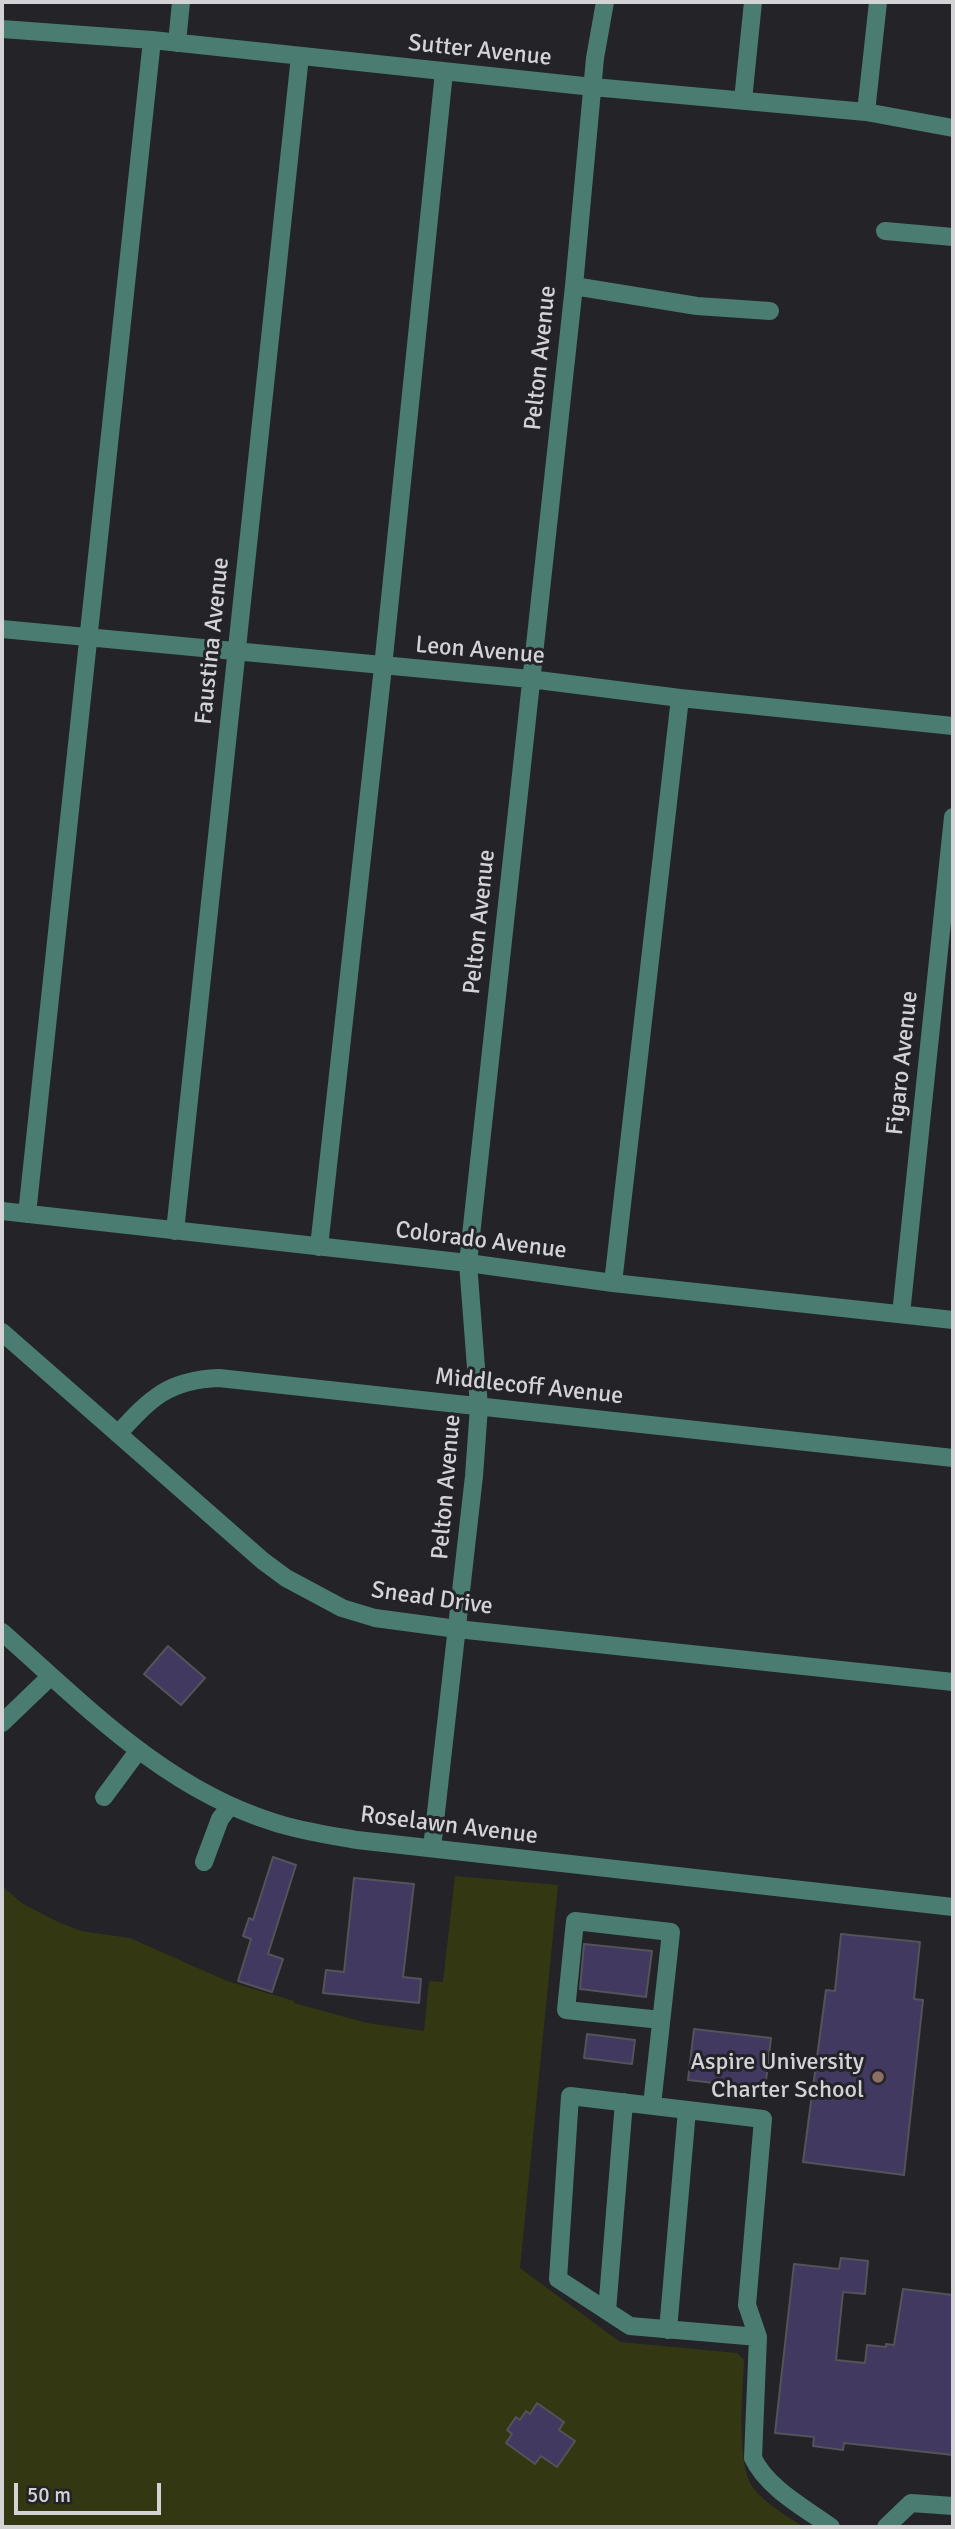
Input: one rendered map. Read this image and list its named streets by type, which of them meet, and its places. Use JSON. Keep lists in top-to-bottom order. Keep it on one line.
{"streets":{"street":["Sutter Avenue","Pelton Avenue","Faustina Avenue","Leon Avenue","Figaro Avenue","Colorado Avenue","Middlecoff Avenue","Snead Drive","Roselawn Avenue"]},"crossings":[["Sutter Avenue","Pelton Avenue"],["Sutter Avenue","Faustina Avenue"],["Pelton Avenue","Leon Avenue"],["Pelton Avenue","Colorado Avenue"],["Pelton Avenue","Middlecoff Avenue"],["Pelton Avenue","Snead Drive"],["Pelton Avenue","Roselawn Avenue"],["Faustina Avenue","Leon Avenue"],["Faustina Avenue","Colorado Avenue"],["Figaro Avenue","Colorado Avenue"],["Middlecoff Avenue","Snead Drive"]],"places":["Aspire University Charter School"],"scale_bar":"50 m"}
